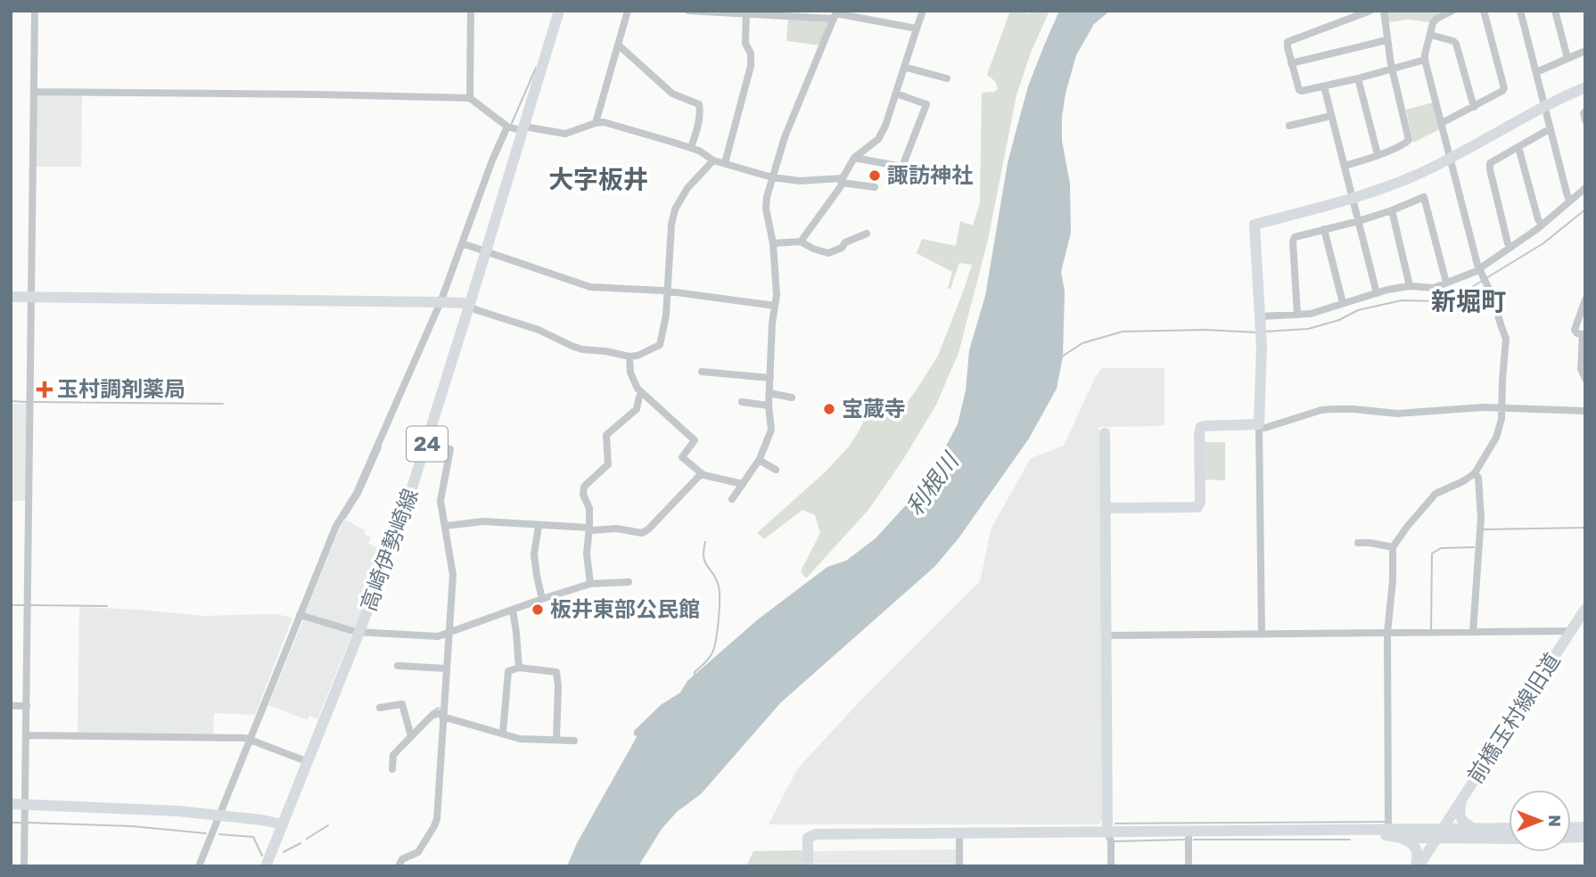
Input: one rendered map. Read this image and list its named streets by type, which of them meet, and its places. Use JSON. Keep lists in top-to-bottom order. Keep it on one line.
{"streets":{"street":["24","高崎伊勢崎線","前橋玉村線旧道"]},"districts":["大字板井","新堀町"],"water":["利根川"],"places":{"other":["諏訪神社","宝蔵寺","板井東部公民館"],"health":["玉村調剤薬局"]},"north":"right"}
